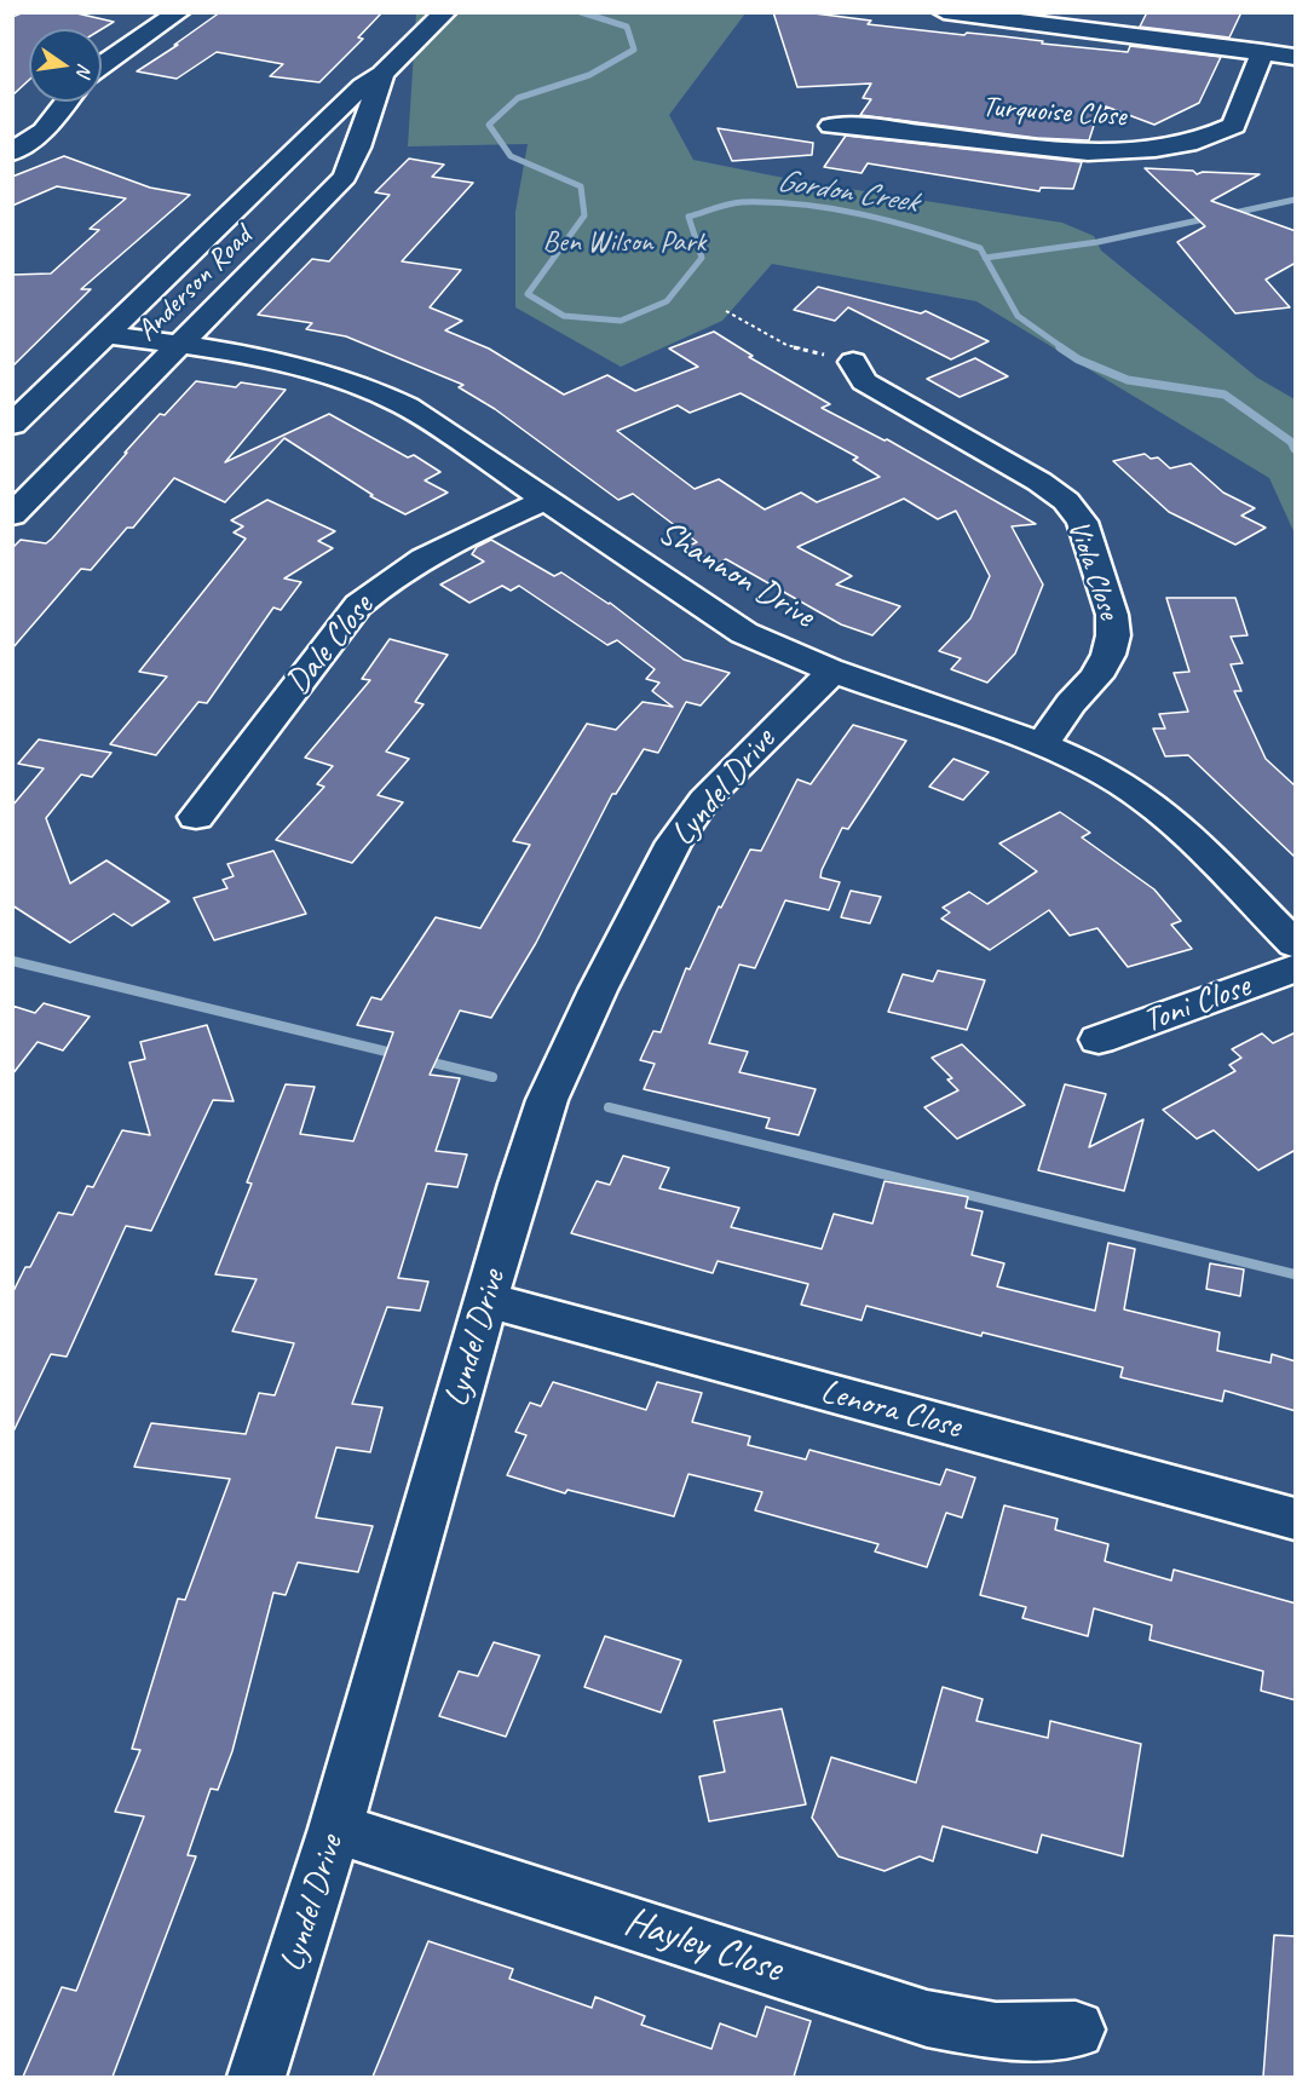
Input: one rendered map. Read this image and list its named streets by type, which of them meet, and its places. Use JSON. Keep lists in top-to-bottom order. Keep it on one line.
{"streets":{"street":["Turquoise Close","Anderson Road","Viola Close","Shannon Drive","Dale Close","Lyndel Drive","Toni Close","Lenora Close","Hayley Close"]},"crossings":[["Anderson Road","Shannon Drive"],["Viola Close","Shannon Drive"],["Shannon Drive","Dale Close"],["Shannon Drive","Lyndel Drive"],["Lyndel Drive","Lenora Close"],["Lyndel Drive","Hayley Close"]],"water":["Gordon Creek"],"parks":["Ben Wilson Park"],"north":"right"}
